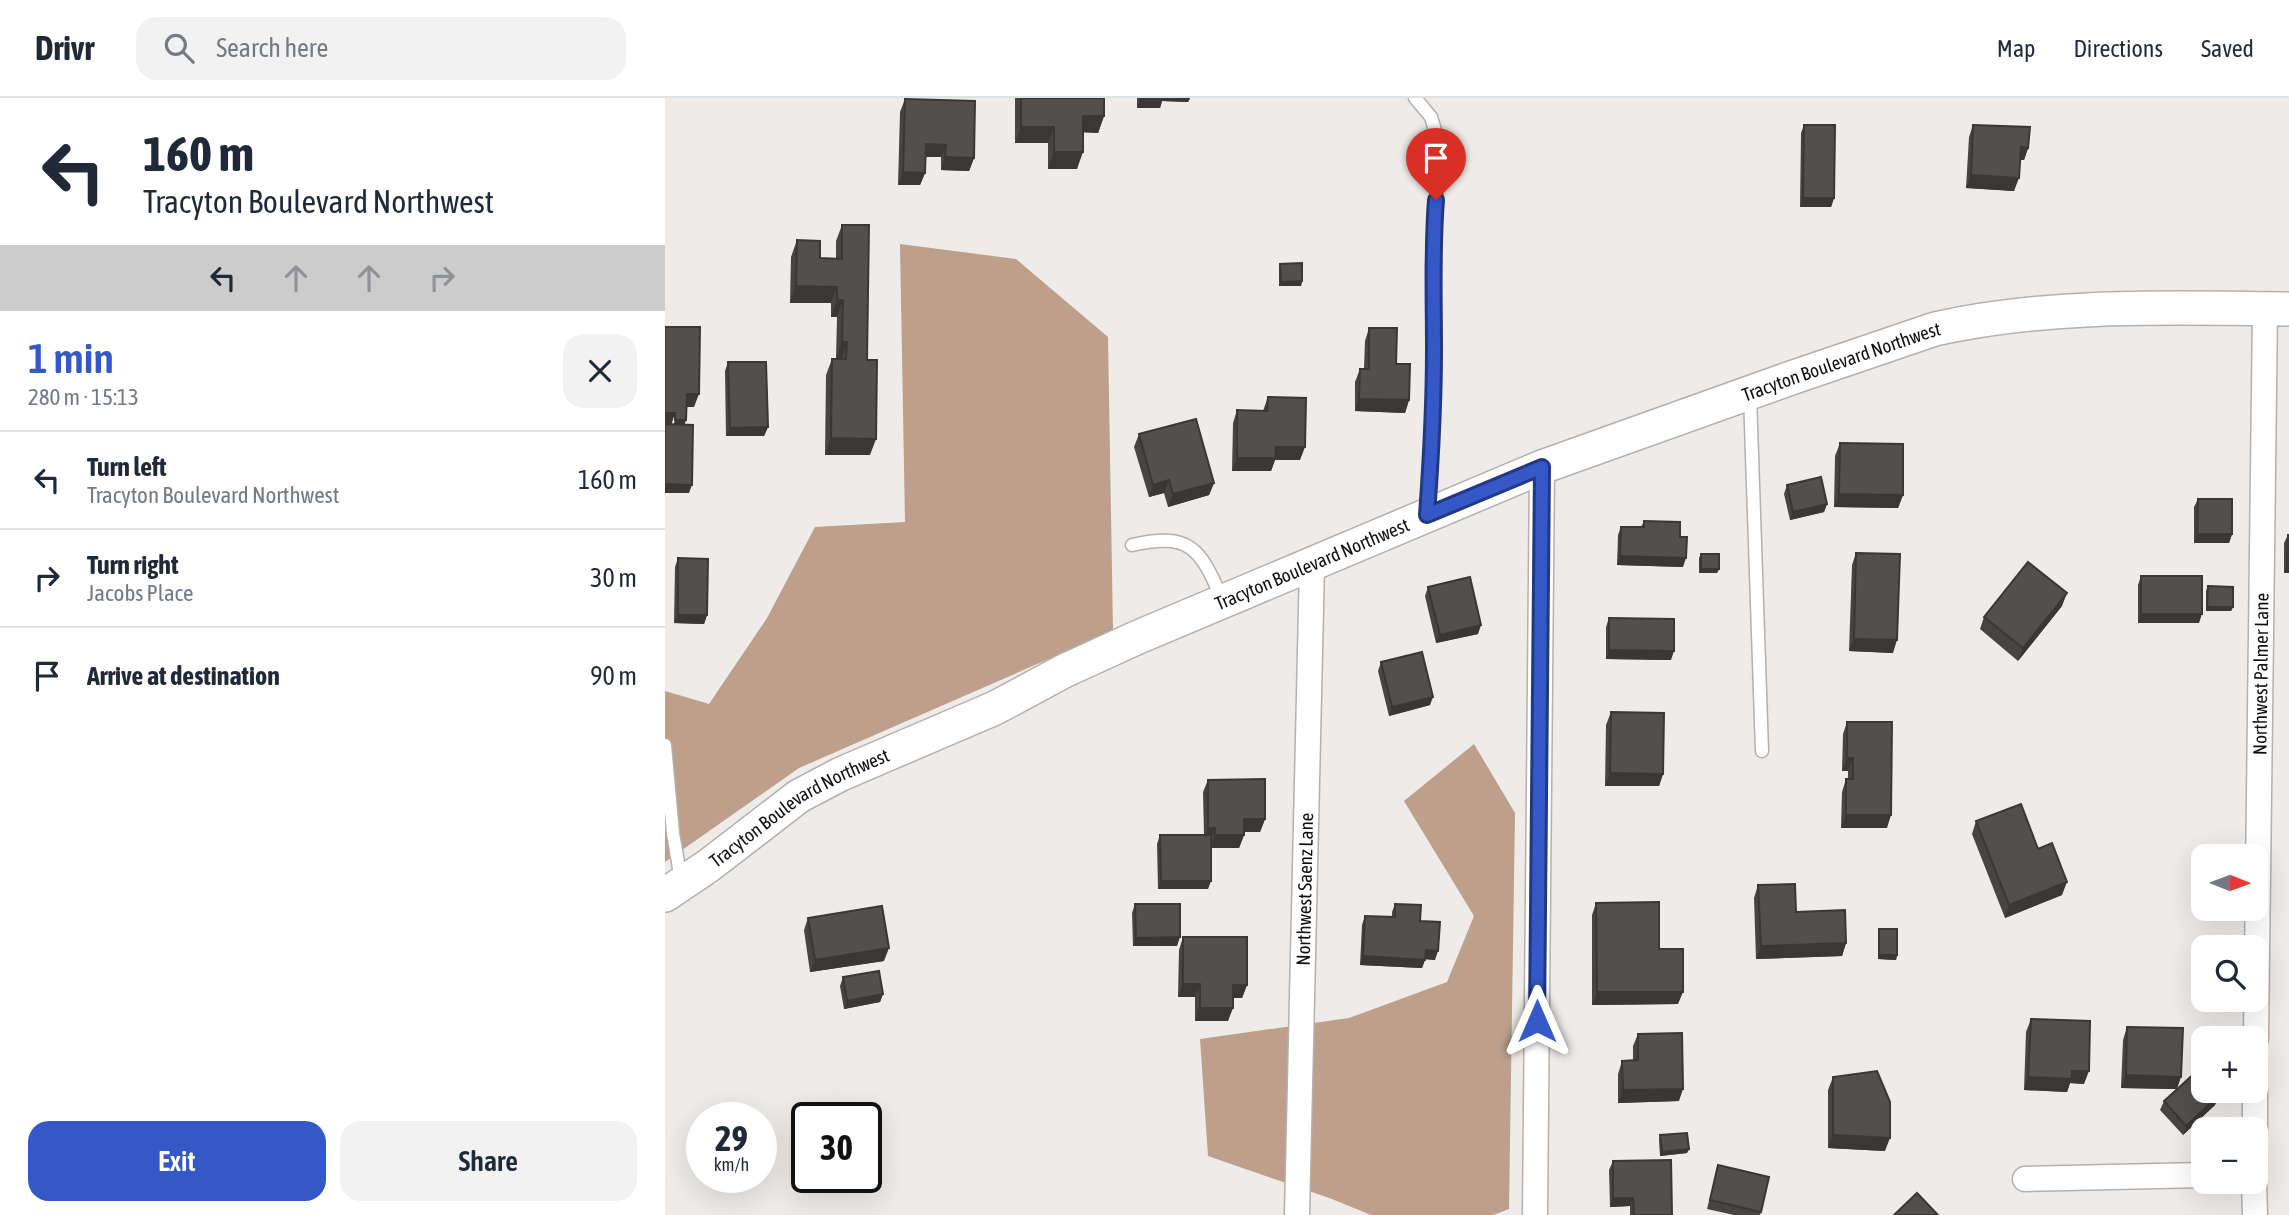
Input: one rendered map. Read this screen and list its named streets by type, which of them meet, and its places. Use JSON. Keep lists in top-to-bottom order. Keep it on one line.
{"streets":{"main road":["Tracyton Boulevard Northwest"],"street":["Northwest Palmer Lane","Northwest Saenz Lane"]},"crossings":[["Tracyton Boulevard Northwest","Northwest Palmer Lane"],["Tracyton Boulevard Northwest","Northwest Saenz Lane"]],"north":"right","page":{"header":"Drivr","search":"Search here","nav":["Map","Directions","Saved"],"turn":["160 m","Tracyton Boulevard Northwest"],"heading":["1 min","280 m · 15:13"],"list":[{"name":"Turn left","note":"Tracyton Boulevard Northwest","value":"160 m"},{"name":"Turn right","note":"Jacobs Place","value":"30 m"},{"name":"Arrive at destination","value":"90 m"}],"map_buttons":["+","−"],"speed":"29 km/h","limit":"30","buttons":["Exit","Share"]}}
